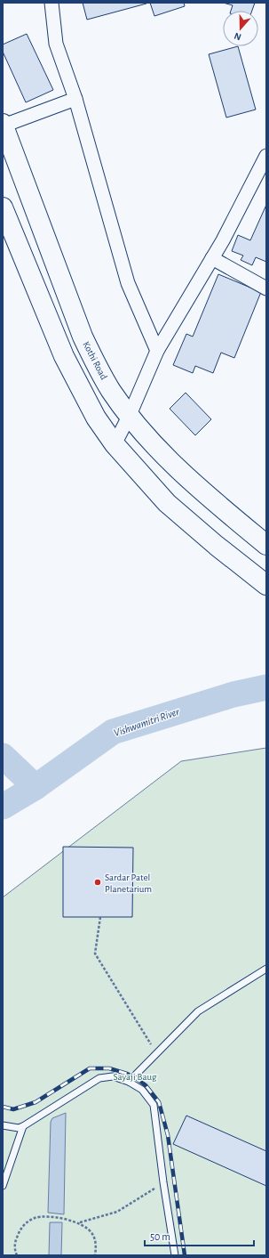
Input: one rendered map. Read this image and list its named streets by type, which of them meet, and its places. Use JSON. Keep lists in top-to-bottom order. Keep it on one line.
{"streets":{"main road":["Kothi Road"]},"water":["Vishwamitri River"],"parks":["Sayaji Baug"],"places":["Sardar Patel Planetarium"],"scale_bar":"50 m","north":"bottom"}
